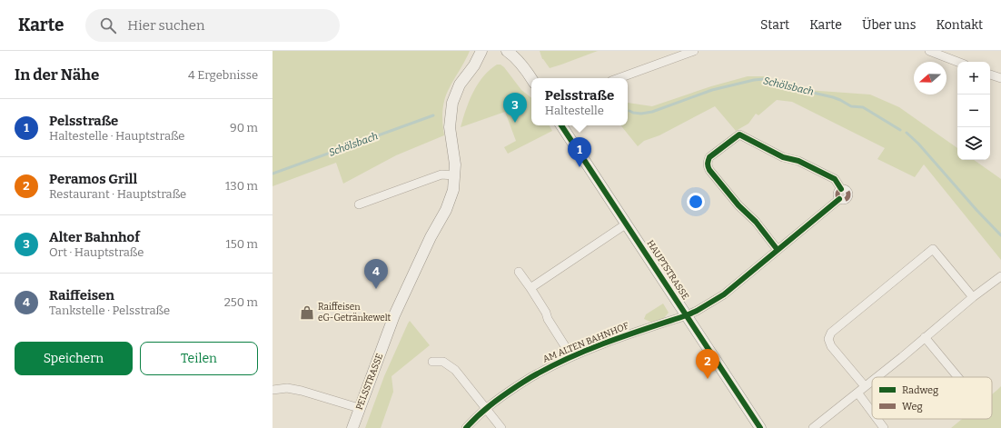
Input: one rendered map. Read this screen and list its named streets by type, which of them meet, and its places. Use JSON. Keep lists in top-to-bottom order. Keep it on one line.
{"streets":{"street":["HAUPTSTRASSE","AM ALTEN BAHNHOF","PELSSTRASSE"]},"crossings":[["HAUPTSTRASSE","AM ALTEN BAHNHOF"]],"water":["Schölsbach"],"places":{"shop":["Raiffeisen eG-Getränkewelt"]},"legend":["Radweg","Weg"],"north":"left","page":{"header":"Karte","search":"Hier suchen","nav":["Start","Karte","Über uns","Kontakt"],"heading":["In der Nähe","4 Ergebnisse"],"map_buttons":["+","−"],"popup":["Pelsstraße","Haltestelle"],"pins":["3","1","4","2"],"list":[{"mark":"1","name":"Pelsstraße","note":"Haltestelle · Hauptstraße","value":"90 m"},{"mark":"2","name":"Peramos Grill","note":"Restaurant · Hauptstraße","value":"130 m"},{"mark":"3","name":"Alter Bahnhof","note":"Ort · Hauptstraße","value":"150 m"},{"mark":"4","name":"Raiffeisen","note":"Tankstelle · Pelsstraße","value":"250 m"}],"buttons":["Speichern","Teilen"]}}
